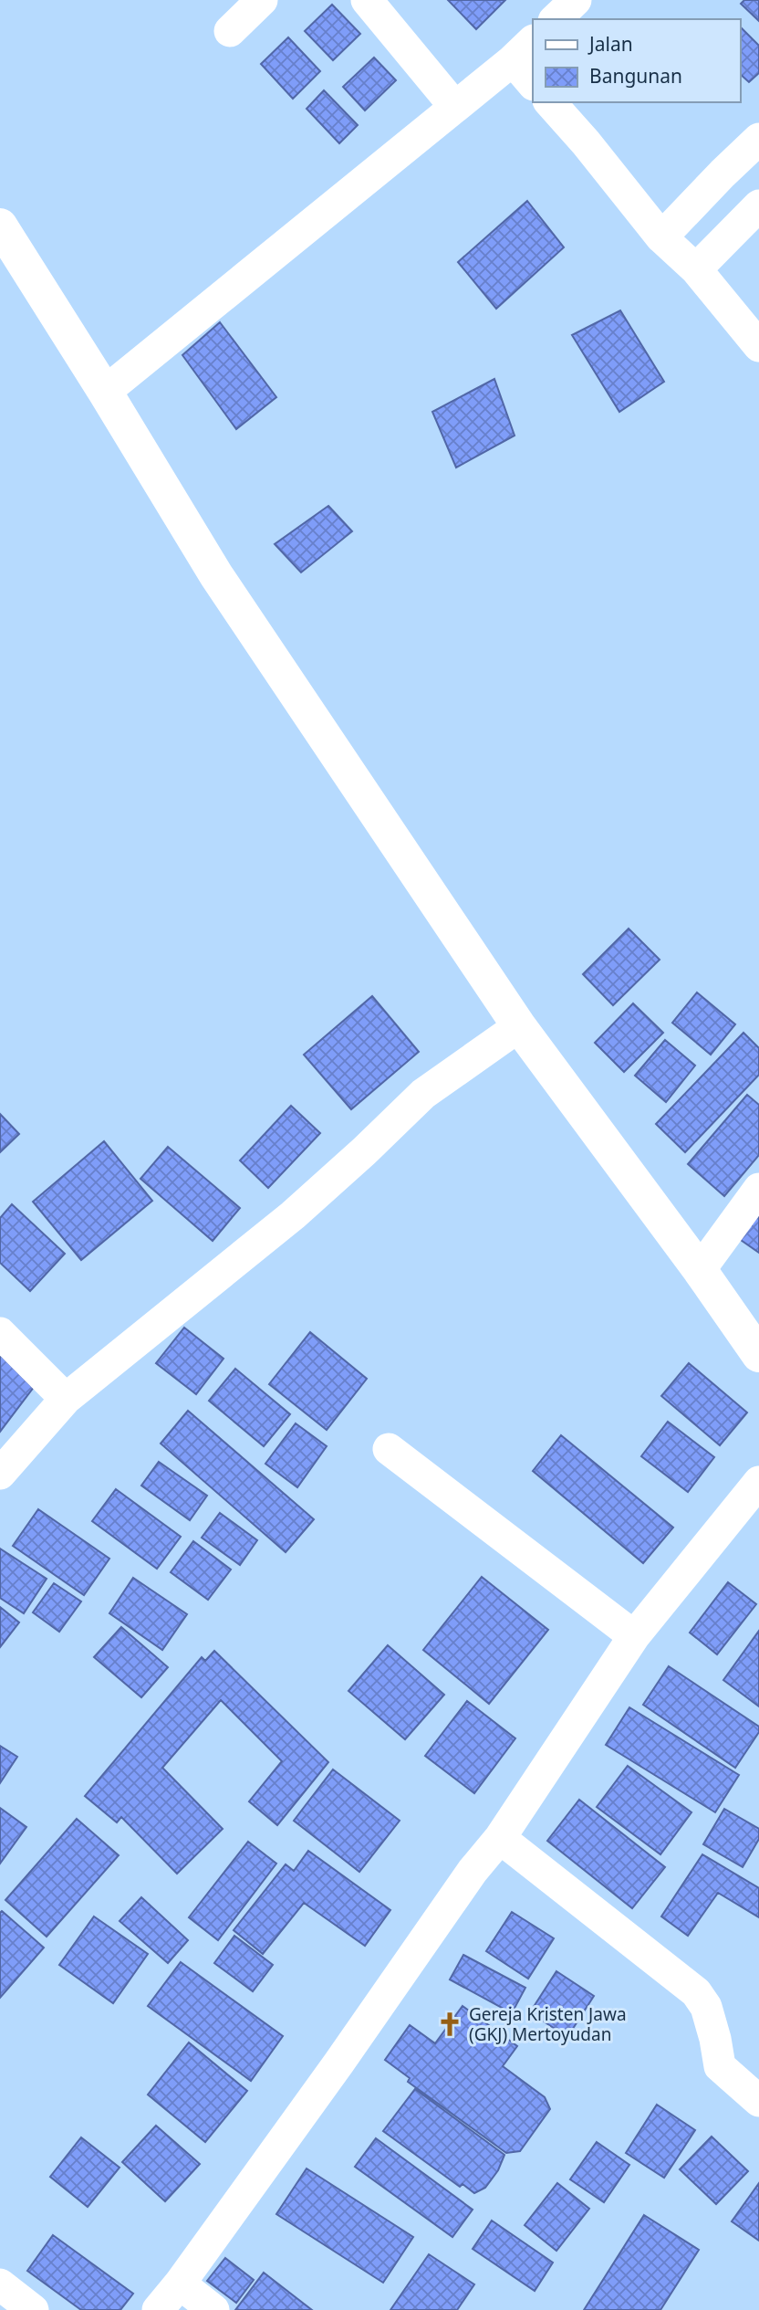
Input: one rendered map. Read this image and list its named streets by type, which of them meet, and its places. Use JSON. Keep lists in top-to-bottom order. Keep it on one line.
{"places":{"church":["Gereja Kristen Jawa (GKJ) Mertoyudan"]},"legend":["Jalan","Bangunan"]}
